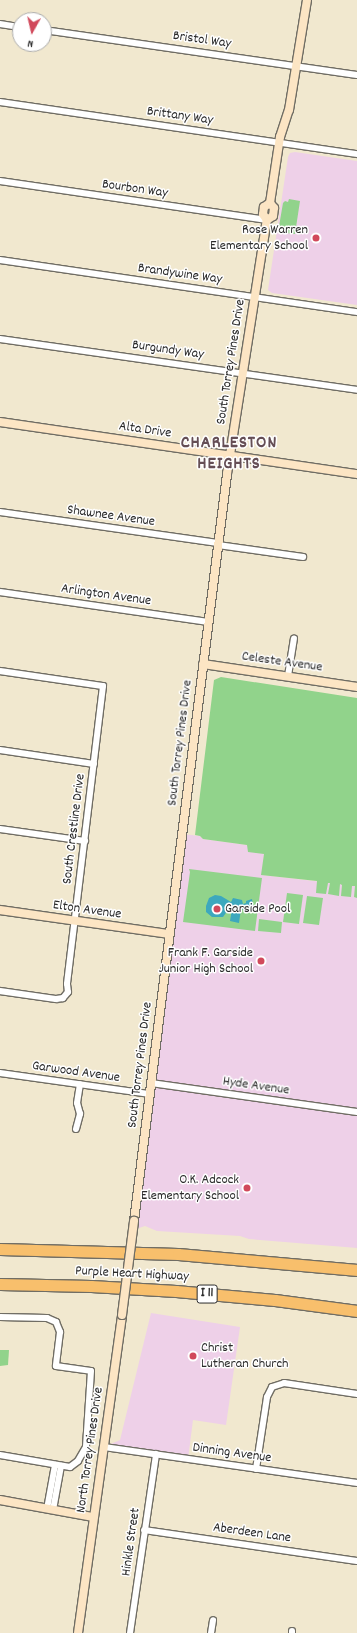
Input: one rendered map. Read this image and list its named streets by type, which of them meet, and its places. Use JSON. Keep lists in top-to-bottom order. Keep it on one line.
{"streets":{"highway":["Purple Heart Highway","I 11"],"main road":["South Torrey Pines Drive","Alta Drive","Celeste Avenue","Elton Avenue","North Torrey Pines Drive"],"street":["Bristol Way","Brittany Way","Bourbon Way","Brandywine Way","Burgundy Way","Shawnee Avenue","Arlington Avenue","South Crestline Drive","Garwood Avenue","Hyde Avenue","Dinning Avenue","Aberdeen Lane","Hinkle Street"]},"crossings":[["Bristol Way","South Torrey Pines Drive"],["Brittany Way","South Torrey Pines Drive"],["Bourbon Way","South Torrey Pines Drive"],["Brandywine Way","South Torrey Pines Drive"],["Burgundy Way","South Torrey Pines Drive"],["South Torrey Pines Drive","Alta Drive"],["South Torrey Pines Drive","Shawnee Avenue"],["South Torrey Pines Drive","Arlington Avenue"],["South Torrey Pines Drive","Celeste Avenue"],["South Torrey Pines Drive","Elton Avenue"],["South Torrey Pines Drive","Garwood Avenue"],["South Torrey Pines Drive","Hyde Avenue"],["South Torrey Pines Drive","North Torrey Pines Drive"],["South Crestline Drive","Elton Avenue"],["North Torrey Pines Drive","Dinning Avenue"],["Dinning Avenue","Hinkle Street"],["Aberdeen Lane","Hinkle Street"]],"districts":["CHARLESTON HEIGHTS"],"places":["Rose Warren Elementary School","Garside Pool","Frank F. Garside Junior High School","O.K. Adcock Elementary School","Christ Lutheran Church"],"north":"bottom"}
